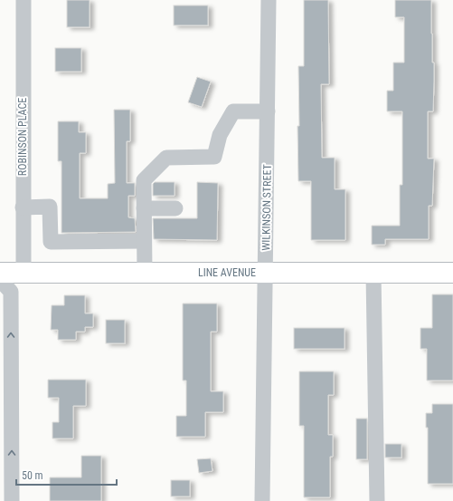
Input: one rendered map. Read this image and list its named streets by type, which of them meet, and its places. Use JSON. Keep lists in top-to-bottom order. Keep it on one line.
{"streets":{"main road":["LINE AVENUE"],"street":["ROBINSON PLACE","WILKINSON STREET"]},"crossings":[["ROBINSON PLACE","LINE AVENUE"],["WILKINSON STREET","LINE AVENUE"]],"scale_bar":"50 m"}
